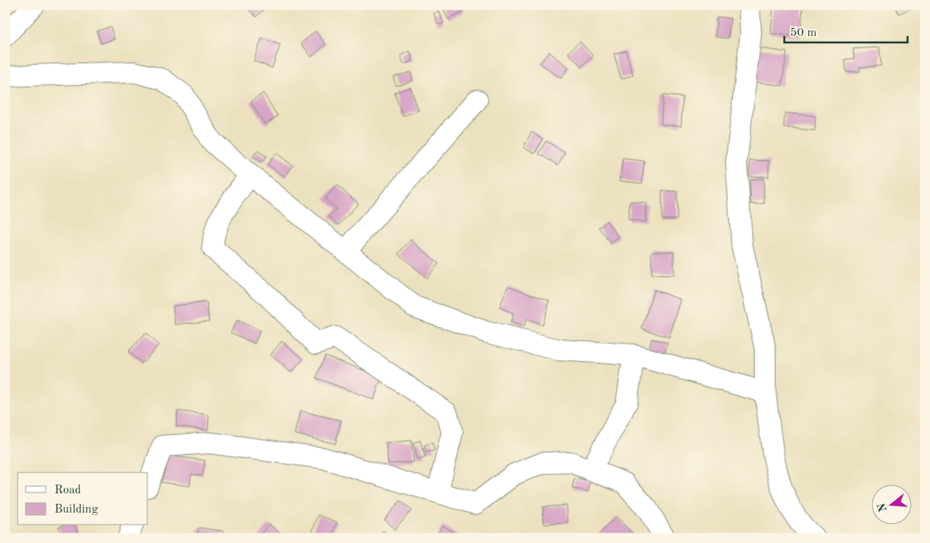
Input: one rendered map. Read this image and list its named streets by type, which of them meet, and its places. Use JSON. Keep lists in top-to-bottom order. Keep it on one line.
{"legend":["Road","Building"],"scale_bar":"50 m","north":"left"}
